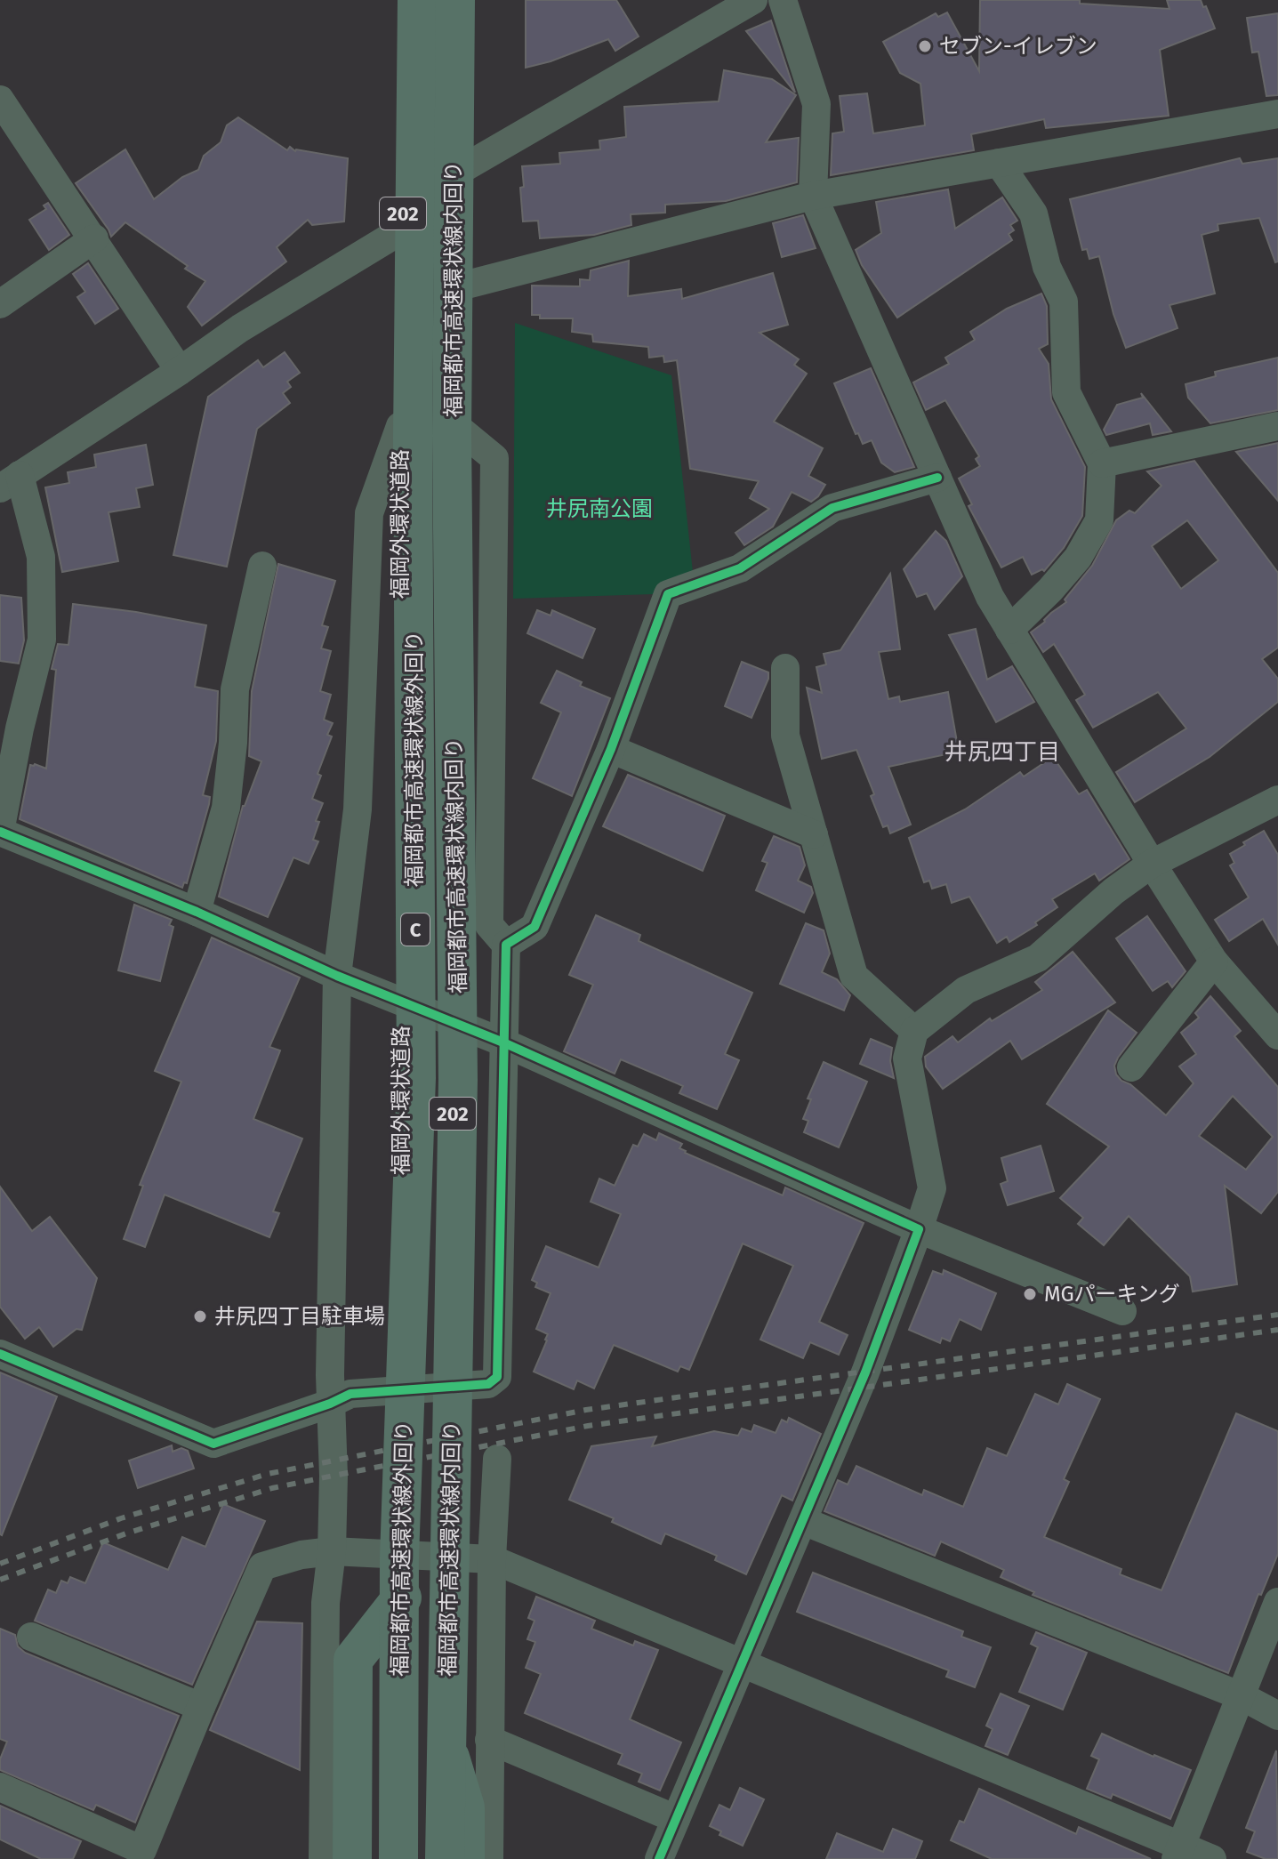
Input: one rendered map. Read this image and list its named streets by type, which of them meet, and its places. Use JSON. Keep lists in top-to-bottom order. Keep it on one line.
{"streets":{"highway":["202","福岡都市高速環状線内回り","福岡外環状道路","福岡都市高速環状線外回り","C"]},"crossings":[["202","福岡都市高速環状線内回り"],["福岡外環状道路","福岡都市高速環状線外回り"]],"districts":["井尻四丁目"],"parks":["井尻南公園"],"places":["セブン-イレブン","MGパーキング","井尻四丁目駐車場"]}
